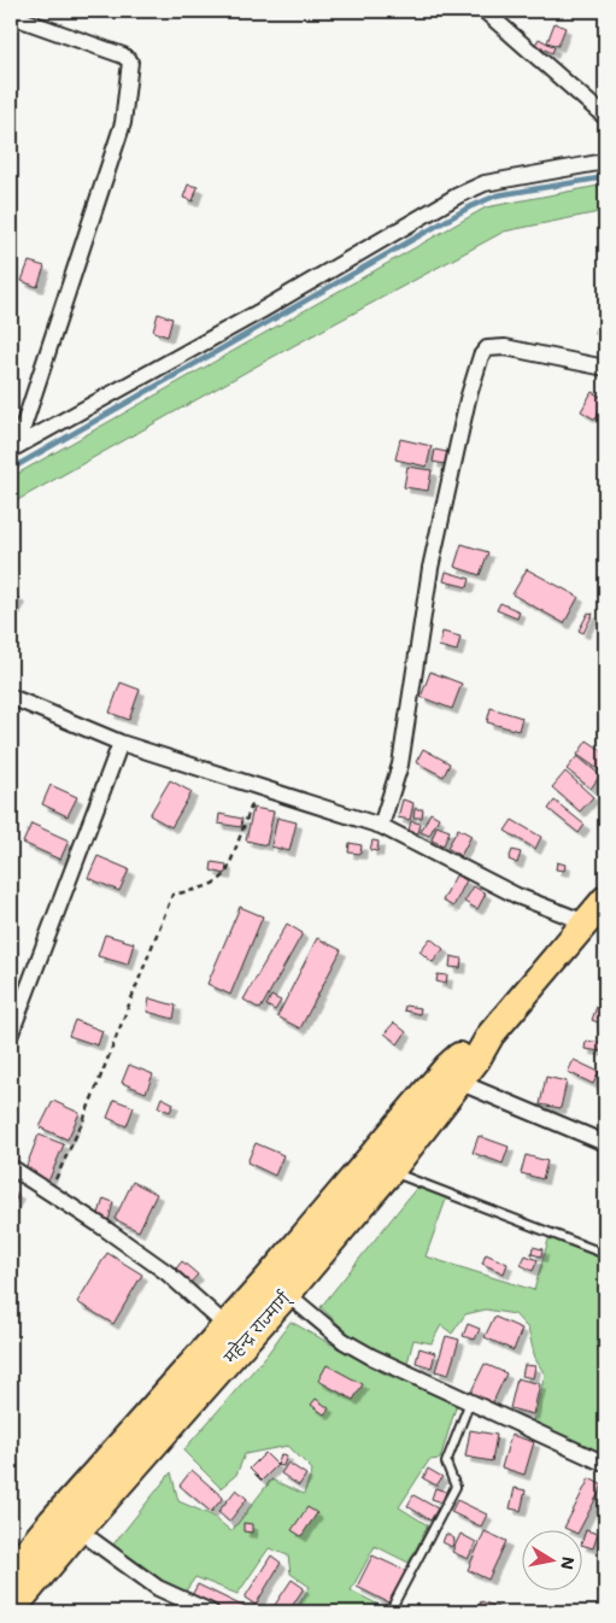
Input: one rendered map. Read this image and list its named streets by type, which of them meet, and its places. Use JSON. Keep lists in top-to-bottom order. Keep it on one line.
{"streets":{"highway":["महेन्द्र राज्मार्ग्"]},"north":"right"}
